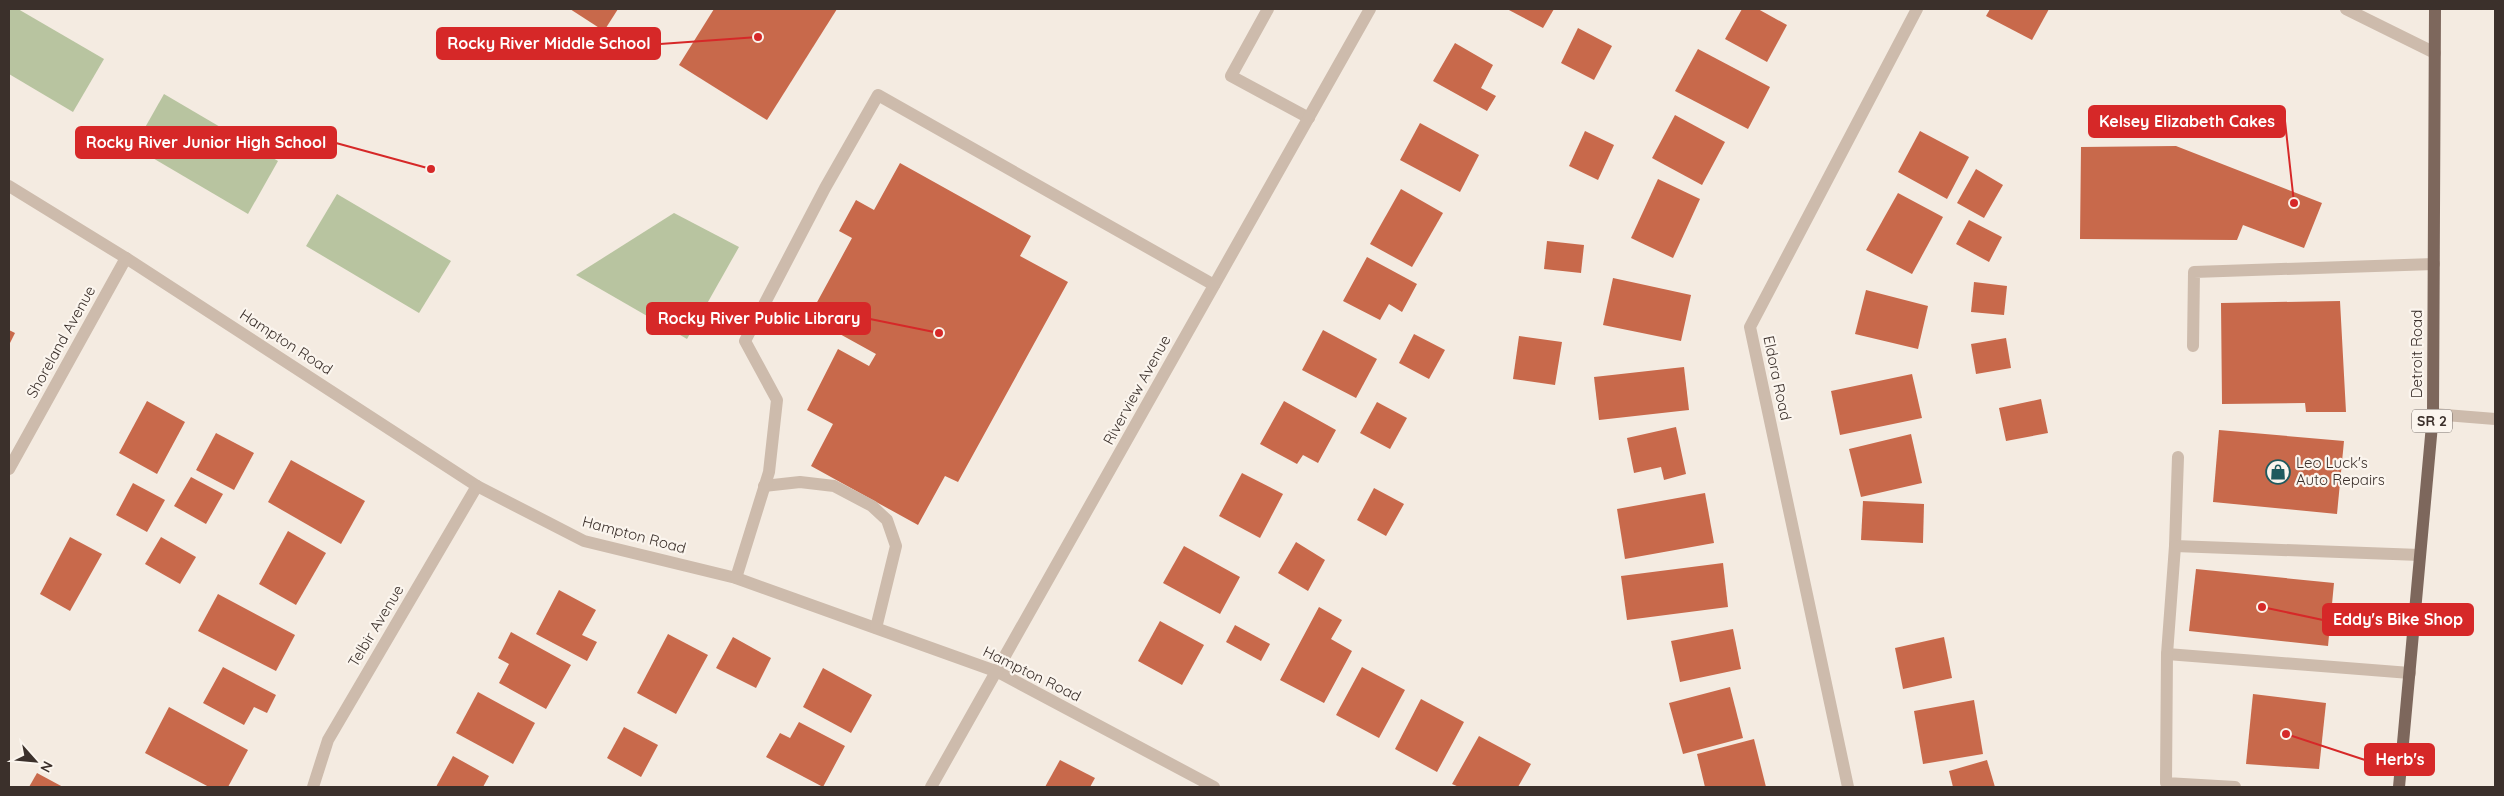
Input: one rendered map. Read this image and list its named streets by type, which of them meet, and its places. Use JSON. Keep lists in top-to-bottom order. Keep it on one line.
{"streets":{"main road":["Detroit Road","SR 2"],"street":["Shoreland Avenue","Hampton Road","Eldora Road","Riverview Avenue","Telbir Avenue"]},"crossings":[["Shoreland Avenue","Hampton Road"],["Hampton Road","Riverview Avenue"],["Hampton Road","Telbir Avenue"]],"places":{"other":["Rocky River Middle School","Rocky River Junior High School","Kelsey Elizabeth Cakes","Rocky River Public Library","Eddy's Bike Shop","Herb's"],"shop":["Leo Luck's Auto Repairs"]},"north":"bottom right"}
